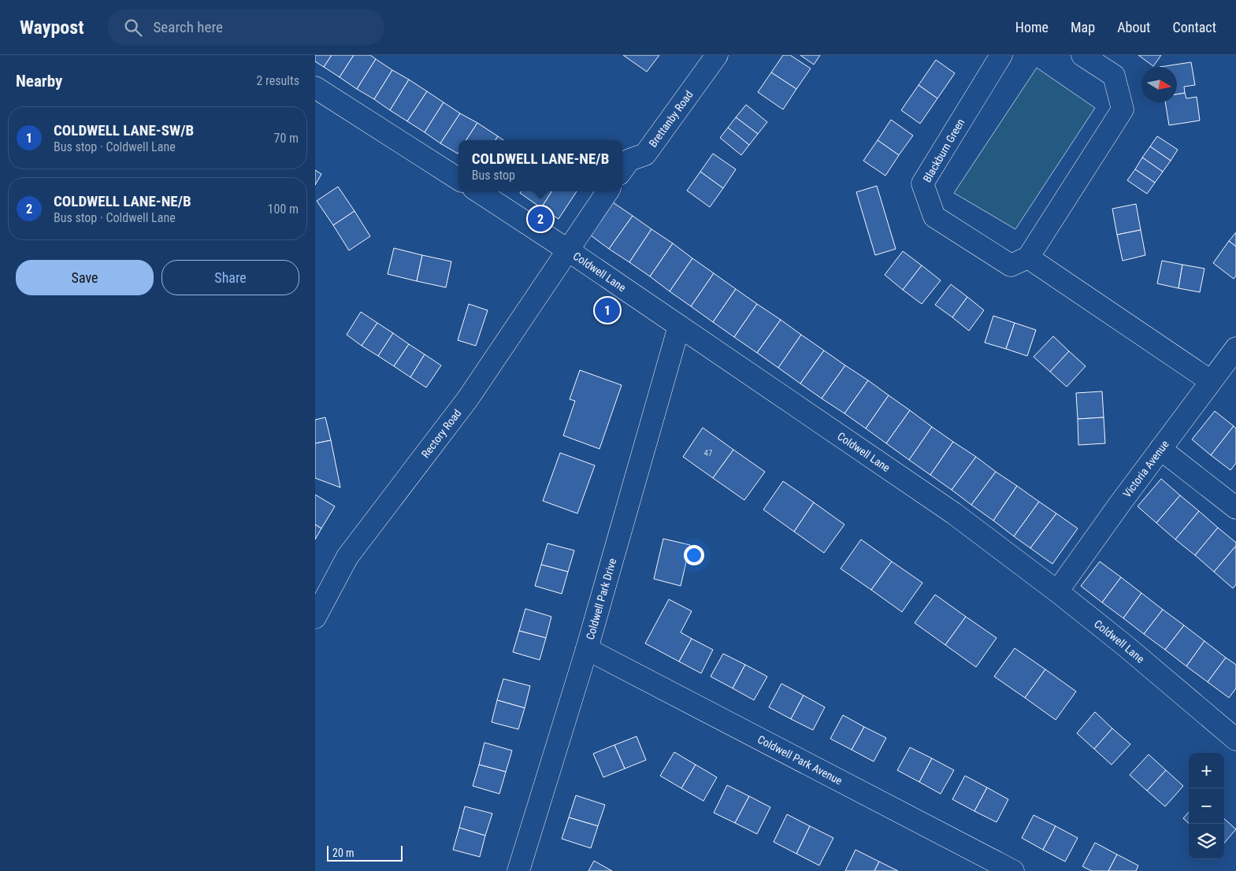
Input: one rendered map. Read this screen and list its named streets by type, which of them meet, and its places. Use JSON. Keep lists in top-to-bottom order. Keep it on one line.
{"streets":{"street":["Brettanby Road","Blackburn Green","Coldwell Lane","Rectory Road","Victoria Avenue","Coldwell Park Drive","Coldwell Park Avenue"]},"crossings":[["Coldwell Lane","Rectory Road"],["Coldwell Lane","Victoria Avenue"],["Coldwell Lane","Coldwell Park Drive"],["Coldwell Park Drive","Coldwell Park Avenue"]],"house_numbers":["47"],"scale_bar":"20 m","north":"right","page":{"header":"Waypost","search":"Search here","nav":["Home","Map","About","Contact"],"heading":["Nearby","2 results"],"list":[{"mark":"1","name":"COLDWELL LANE-SW/B","note":"Bus stop · Coldwell Lane","value":"70 m"},{"mark":"2","name":"COLDWELL LANE-NE/B","note":"Bus stop · Coldwell Lane","value":"100 m"}],"popup":["COLDWELL LANE-NE/B","Bus stop"],"pins":["2","1"],"buttons":["Save","Share"],"map_buttons":["+","−"],"scale":"20 m"}}
